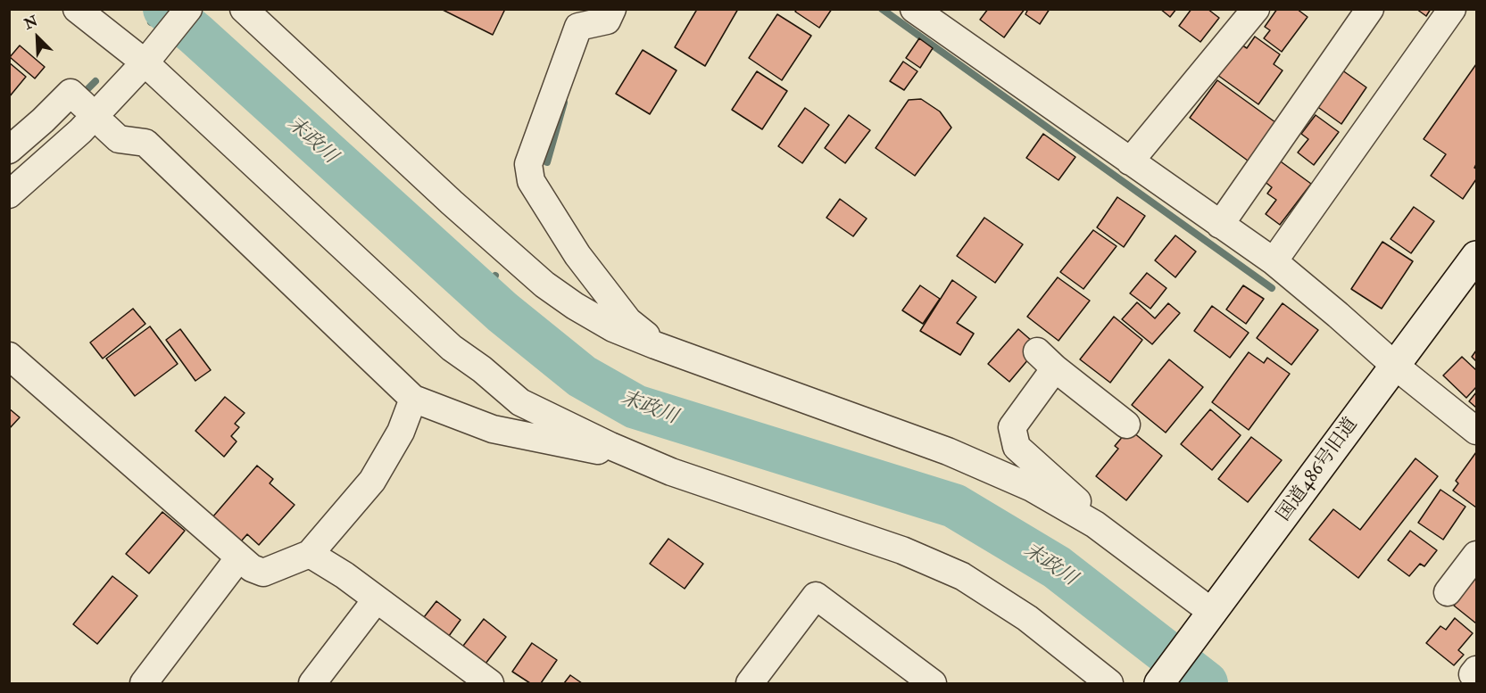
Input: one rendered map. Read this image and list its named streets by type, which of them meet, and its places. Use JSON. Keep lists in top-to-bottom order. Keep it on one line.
{"streets":{"street":["国道486号旧道"]},"water":["末政川"],"north":"top left"}
